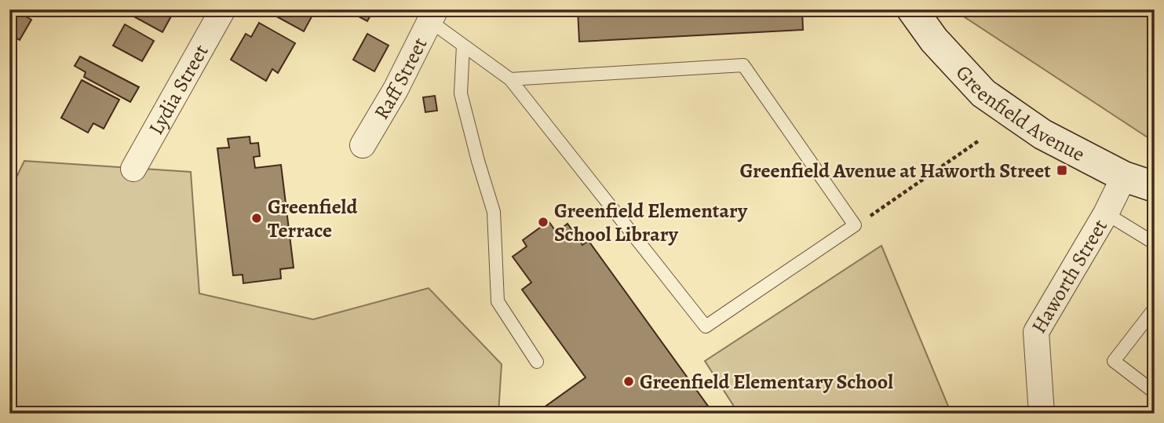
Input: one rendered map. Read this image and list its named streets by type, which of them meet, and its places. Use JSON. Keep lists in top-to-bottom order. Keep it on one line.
{"streets":{"main road":["Greenfield Avenue"],"street":["Raff Street","Lydia Street","Haworth Street"]},"crossings":[["Greenfield Avenue","Haworth Street"]],"places":{"transit":["Greenfield Avenue at Haworth Street"],"other":["Greenfield Terrace","Greenfield Elementary School Library","Greenfield Elementary School"]}}
